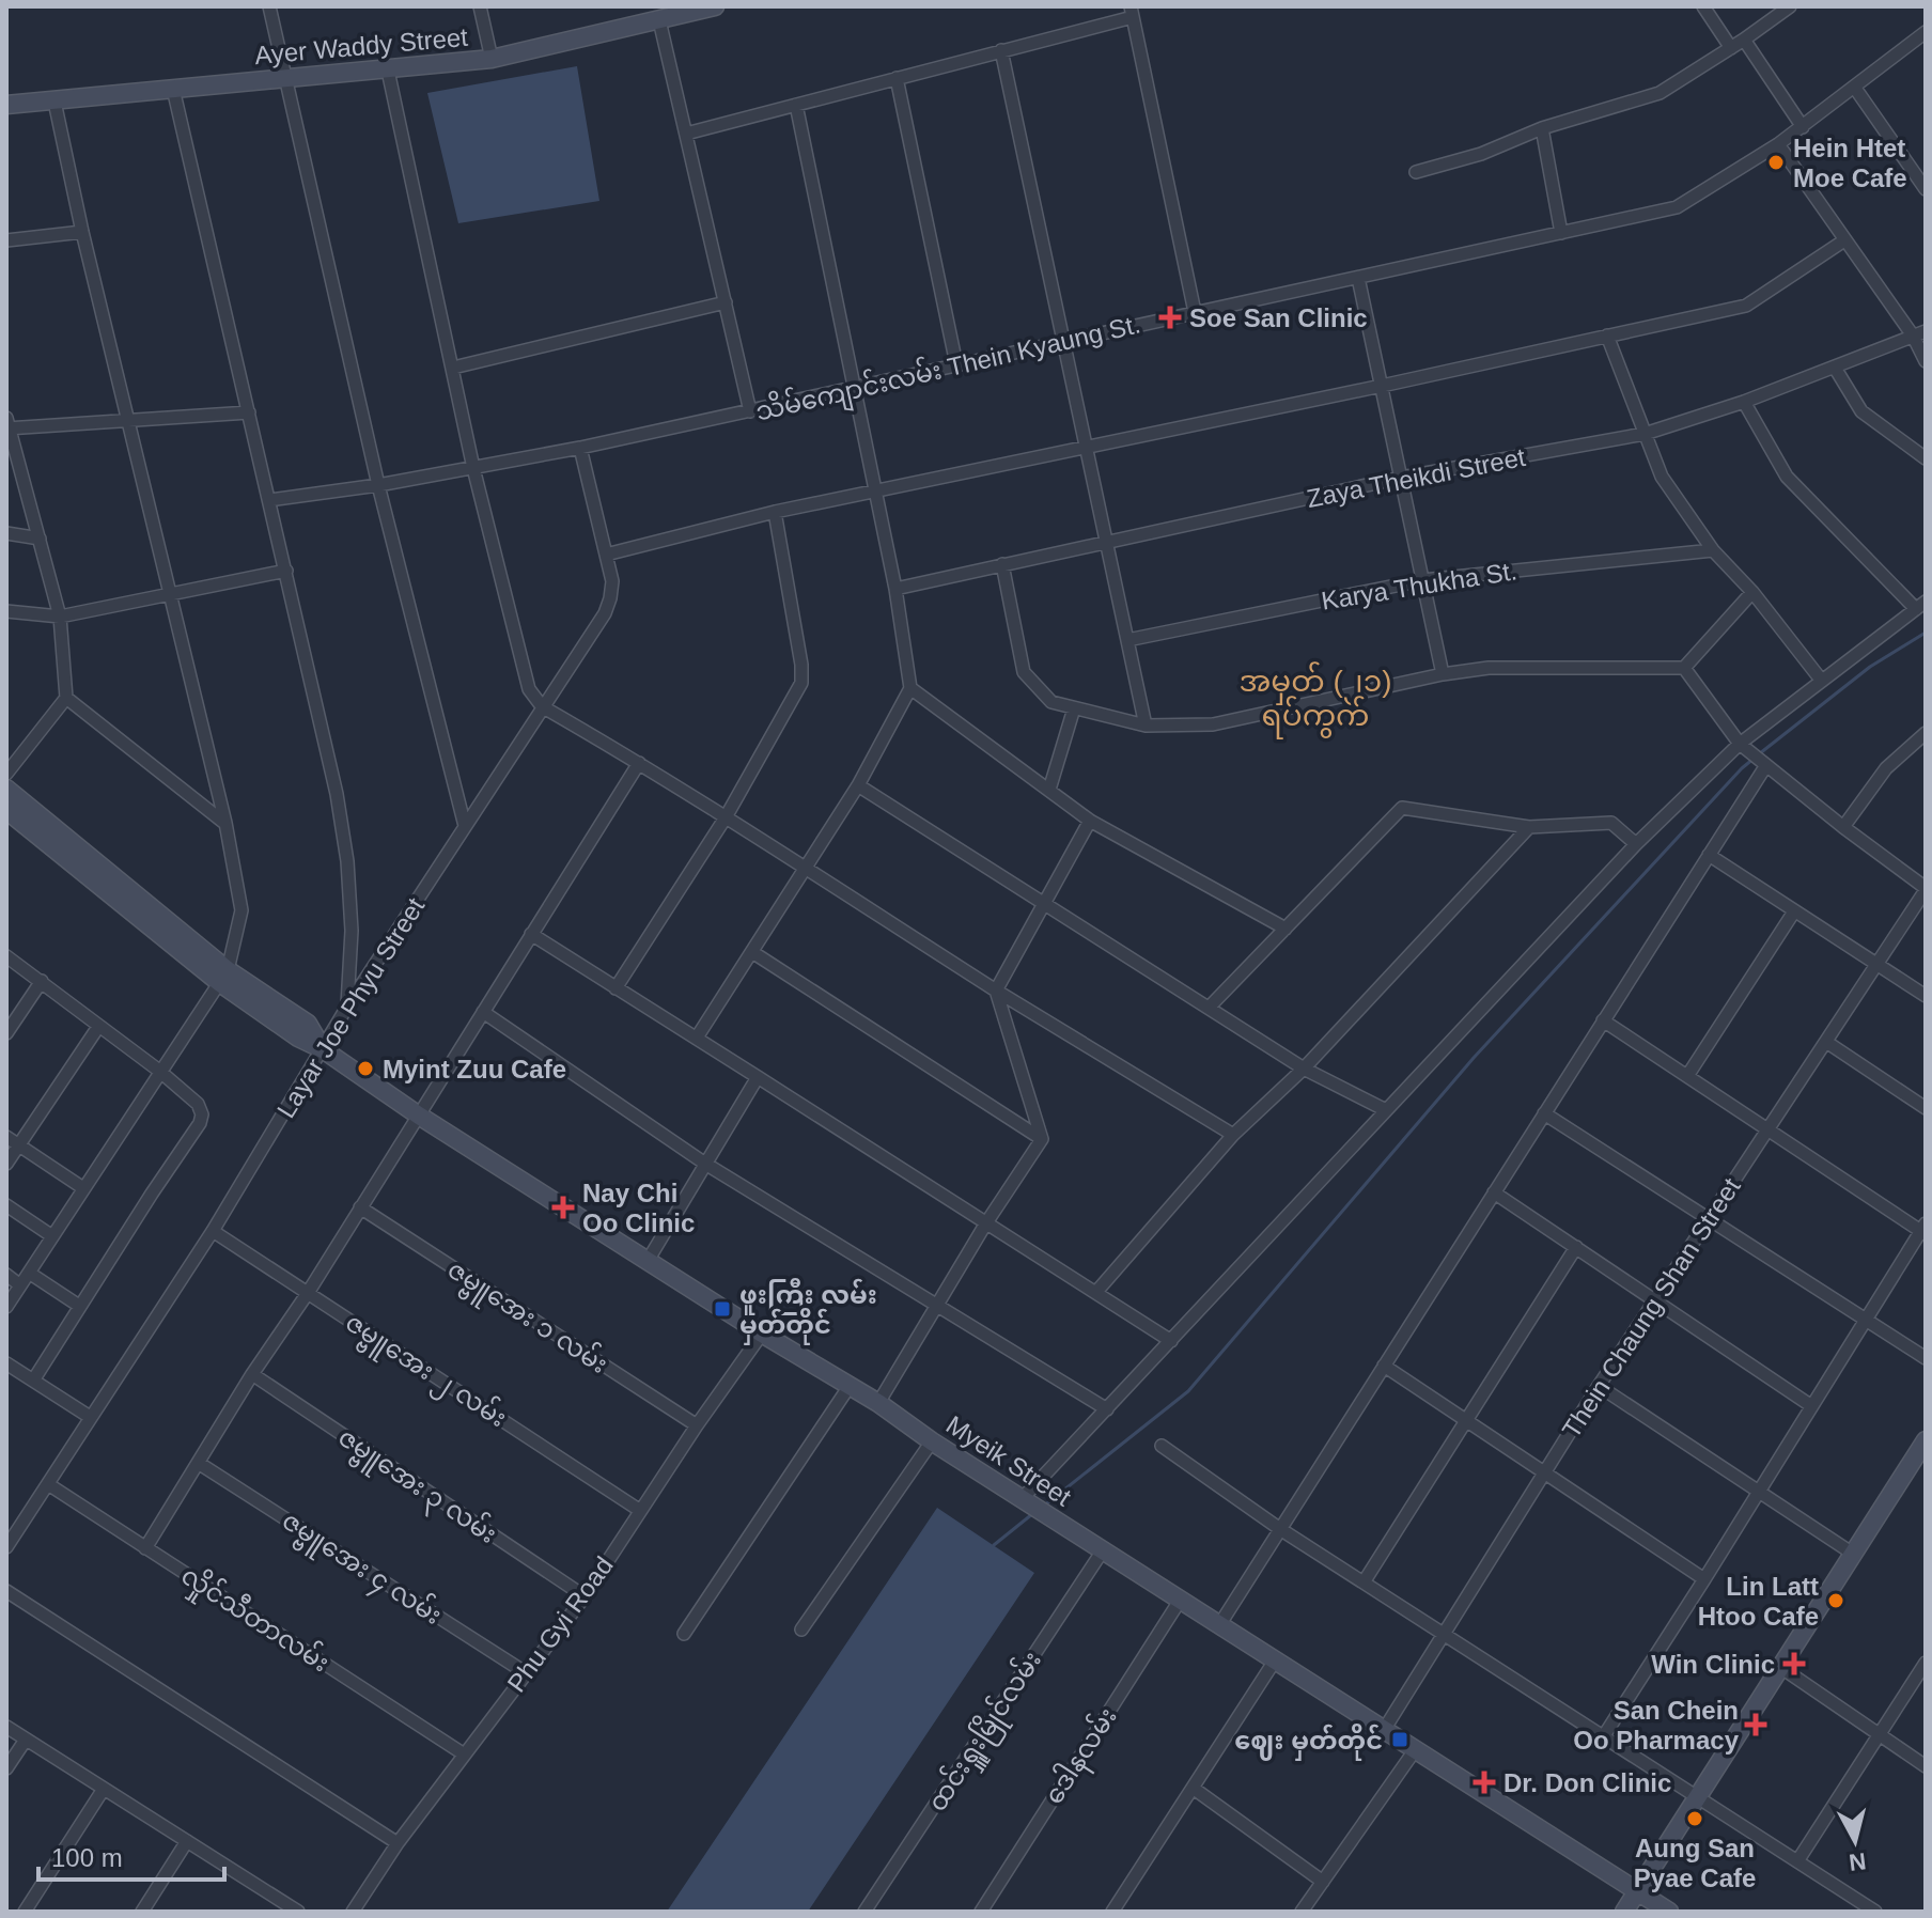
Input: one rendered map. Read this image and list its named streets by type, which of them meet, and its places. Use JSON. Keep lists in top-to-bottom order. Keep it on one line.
{"streets":{"street":["Ayer Waddy Street","သိမ်ကျောင်းလမ်း Thein Kyaung St.","Zaya Theikdi Street","Karya Thukha St.","Layar Joe Phyu Street","Thein Chaung Shan Street","ဇမ္ဗူအေး ၁ လမ်း","ဇမ္ဗူအေး ၂ လမ်း","Myeik Street","ဇမ္ဗူအေး ၃ လမ်း","ဇမ္ဗူအေး ၄ လမ်း","လှိုင်သီတာလမ်း","Phu Gyi Road","ထင်းရှူးမြိုင်လမ်း","ဒေါနလမ်း"]},"crossings":[["သိမ်ကျောင်းလမ်း Thein Kyaung St.","Layar Joe Phyu Street"],["Layar Joe Phyu Street","ဇမ္ဗူအေး ၂ လမ်း"],["Layar Joe Phyu Street","Myeik Street"],["Layar Joe Phyu Street","လှိုင်သီတာလမ်း"],["Thein Chaung Shan Street","Myeik Street"],["ဇမ္ဗူအေး ၁ လမ်း","Phu Gyi Road"],["ဇမ္ဗူအေး ၂ လမ်း","Phu Gyi Road"],["Myeik Street","Phu Gyi Road"],["Myeik Street","ထင်းရှူးမြိုင်လမ်း"],["Myeik Street","ဒေါနလမ်း"],["ဇမ္ဗူအေး ၃ လမ်း","Phu Gyi Road"],["ဇမ္ဗူအေး ၄ လမ်း","Phu Gyi Road"],["လှိုင်သီတာလမ်း","Phu Gyi Road"]],"districts":["အမှတ် (၂၁) ရပ်ကွက်"],"places":{"other":["Hein Htet Moe Cafe","Myint Zuu Cafe","Lin Latt Htoo Cafe","Aung San Pyae Cafe"],"health":["Soe San Clinic","Nay Chi Oo Clinic","Win Clinic","San Chein Oo Pharmacy","Dr. Don Clinic"],"transit":["ဖူးကြီး လမ်း မှတ်တိုင်","ဈေး မှတ်တိုင်"]},"scale_bar":"100 m","north":"bottom"}
